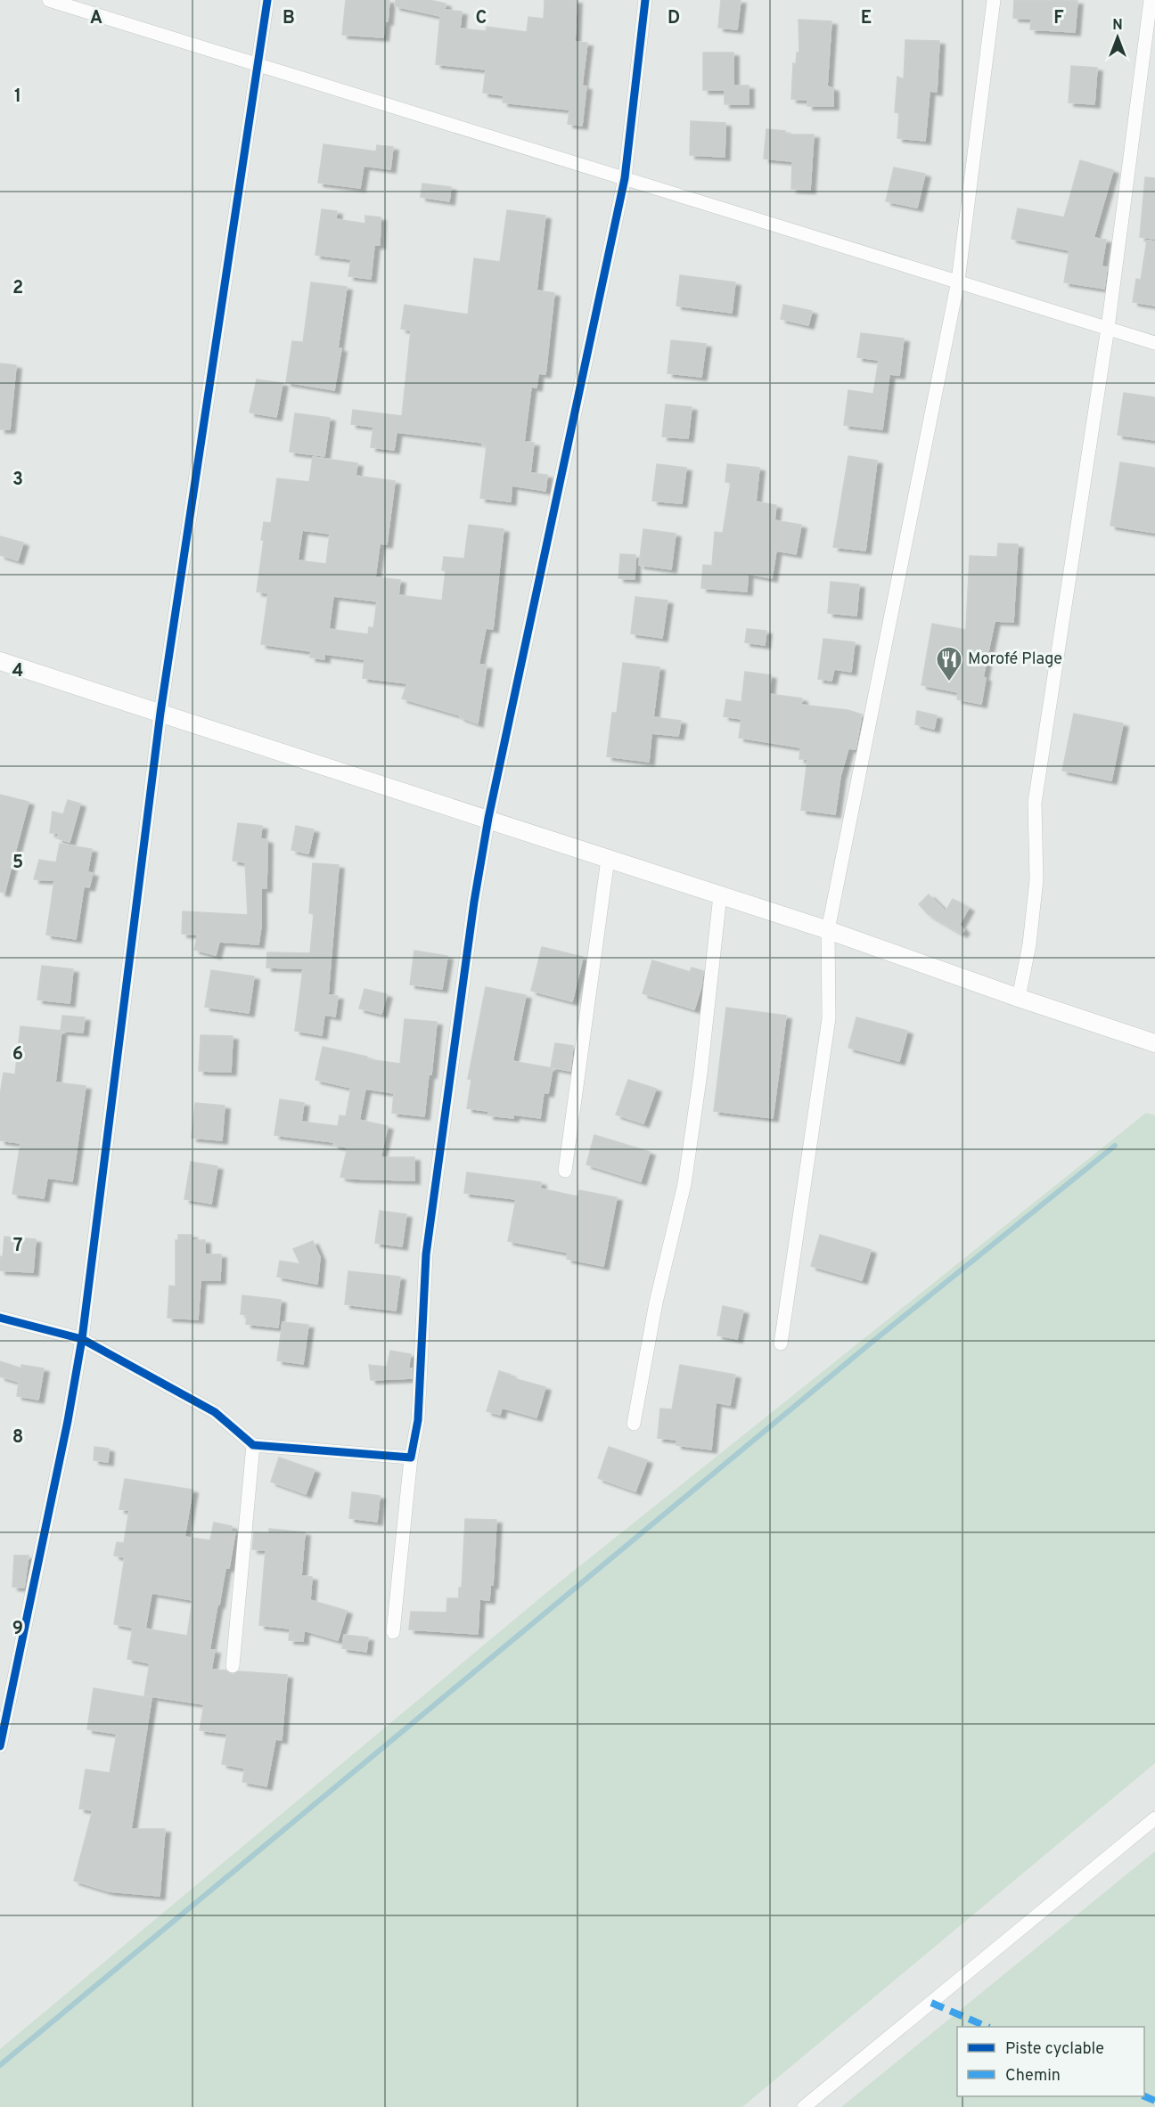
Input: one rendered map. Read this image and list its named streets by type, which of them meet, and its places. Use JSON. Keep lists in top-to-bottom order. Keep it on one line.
{"places":{"restaurant":["Morofé Plage"]},"legend":["Piste cyclable","Chemin"],"north":"top","grid":{"columns":["A","B","C","D","E","F"],"rows":["1","2","3","4","5","6","7","8","9"]}}
